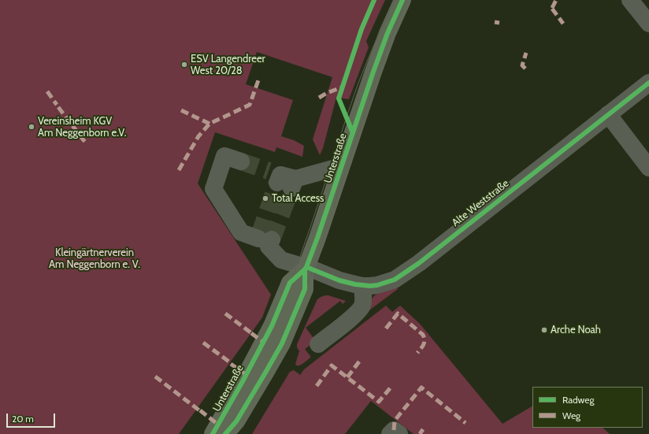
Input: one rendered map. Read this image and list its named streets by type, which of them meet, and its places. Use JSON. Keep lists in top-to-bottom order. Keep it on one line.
{"streets":{"main road":["Unterstraße"],"street":["Alte Weststraße"]},"crossings":[["Unterstraße","Alte Weststraße"]],"parks":["Kleingärtnerverein Am Neggenborn e. V."],"places":["ESV Langendreer West 20/28","Vereinsheim KGV Am Neggenborn e.V.","Total Access","Arche Noah"],"legend":["Radweg","Weg"],"scale_bar":"20 m"}
